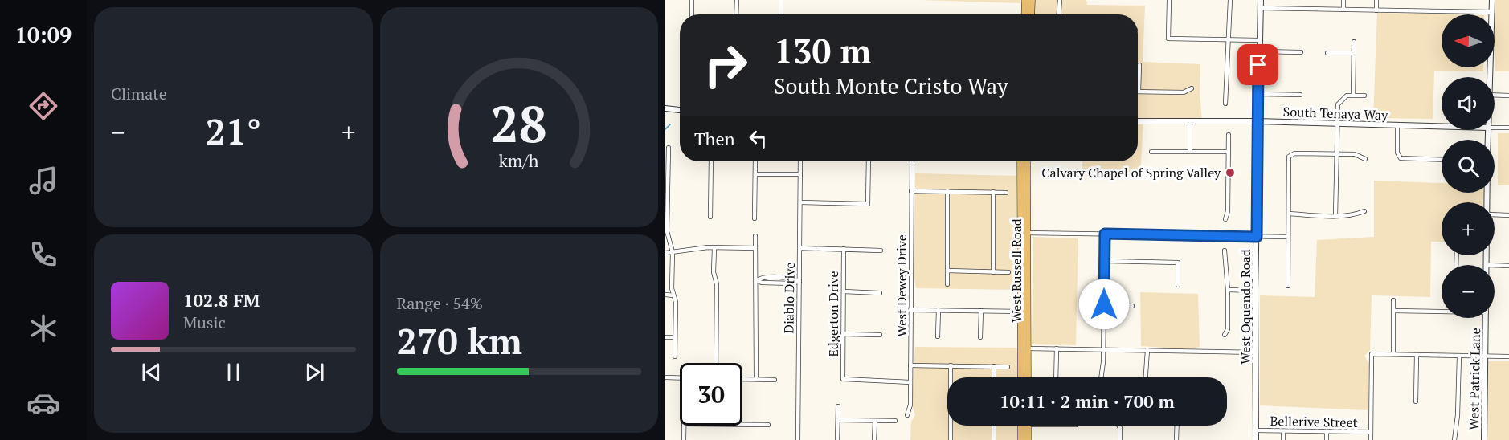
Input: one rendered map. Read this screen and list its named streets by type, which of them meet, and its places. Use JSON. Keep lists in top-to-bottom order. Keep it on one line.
{"streets":{"main road":["West Russell Road"],"street":["South Tenaya Way","West Dewey Drive","Diablo Drive","West Oquendo Road","Edgerton Drive","West Patrick Lane","Bellerive Street"]},"crossings":[["South Tenaya Way","West Oquendo Road"],["West Dewey Drive","Edgerton Drive"],["West Oquendo Road","Bellerive Street"]],"places":["Calvary Chapel of Spring Valley"],"north":"left","page":{"tabs":"10:09","tile":["Climate",["Range · 54%","270 km"]],"map_buttons":["+","−"],"turn":["130 m","South Monte Cristo Way"],"heat":["−","21°","+"],"then":"Then","song":["102.8 FM","Music"],"limit":"30","trip":"10:11 · 2 min · 700 m","gauge":["28","km/h"]}}
